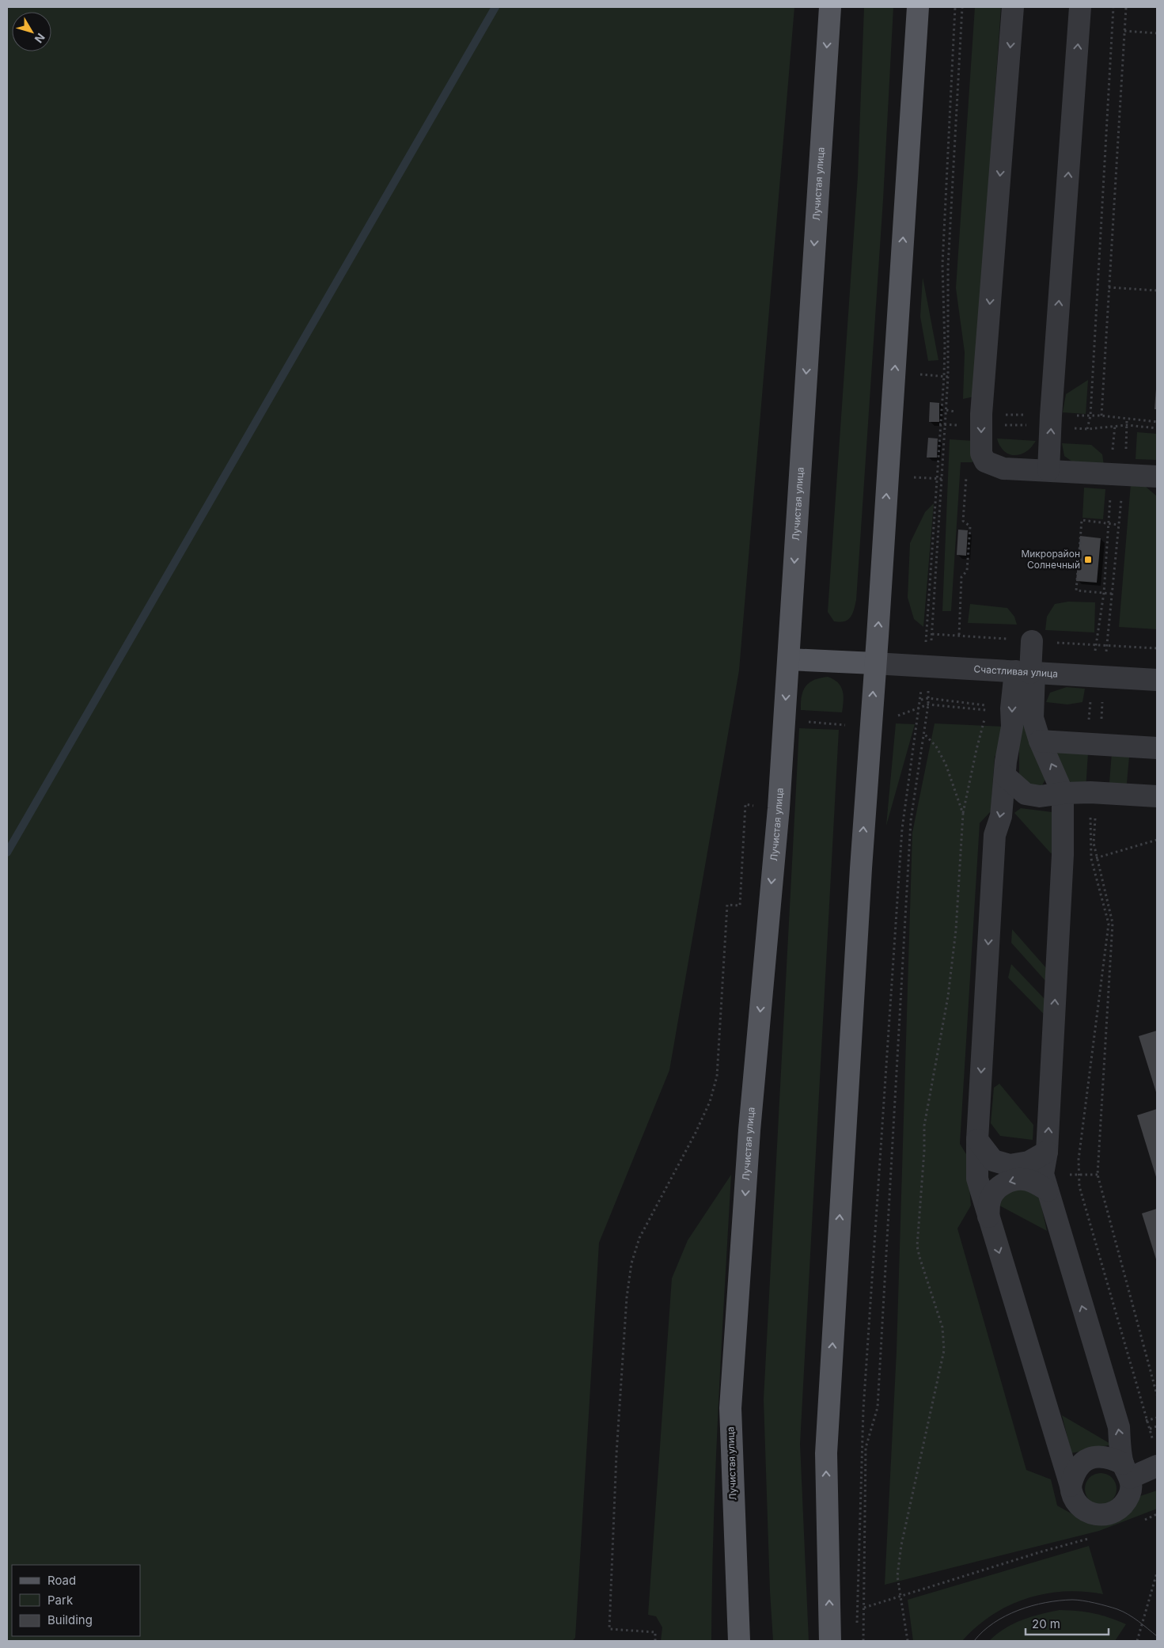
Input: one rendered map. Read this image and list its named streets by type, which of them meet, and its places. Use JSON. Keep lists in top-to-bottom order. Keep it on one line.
{"streets":{"main road":["Лучистая улица"],"street":["Счастливая улица"]},"places":{"transit":["Микрорайон Солнечный"]},"legend":["Road","Park","Building"],"scale_bar":"20 m","north":"bottom right"}
